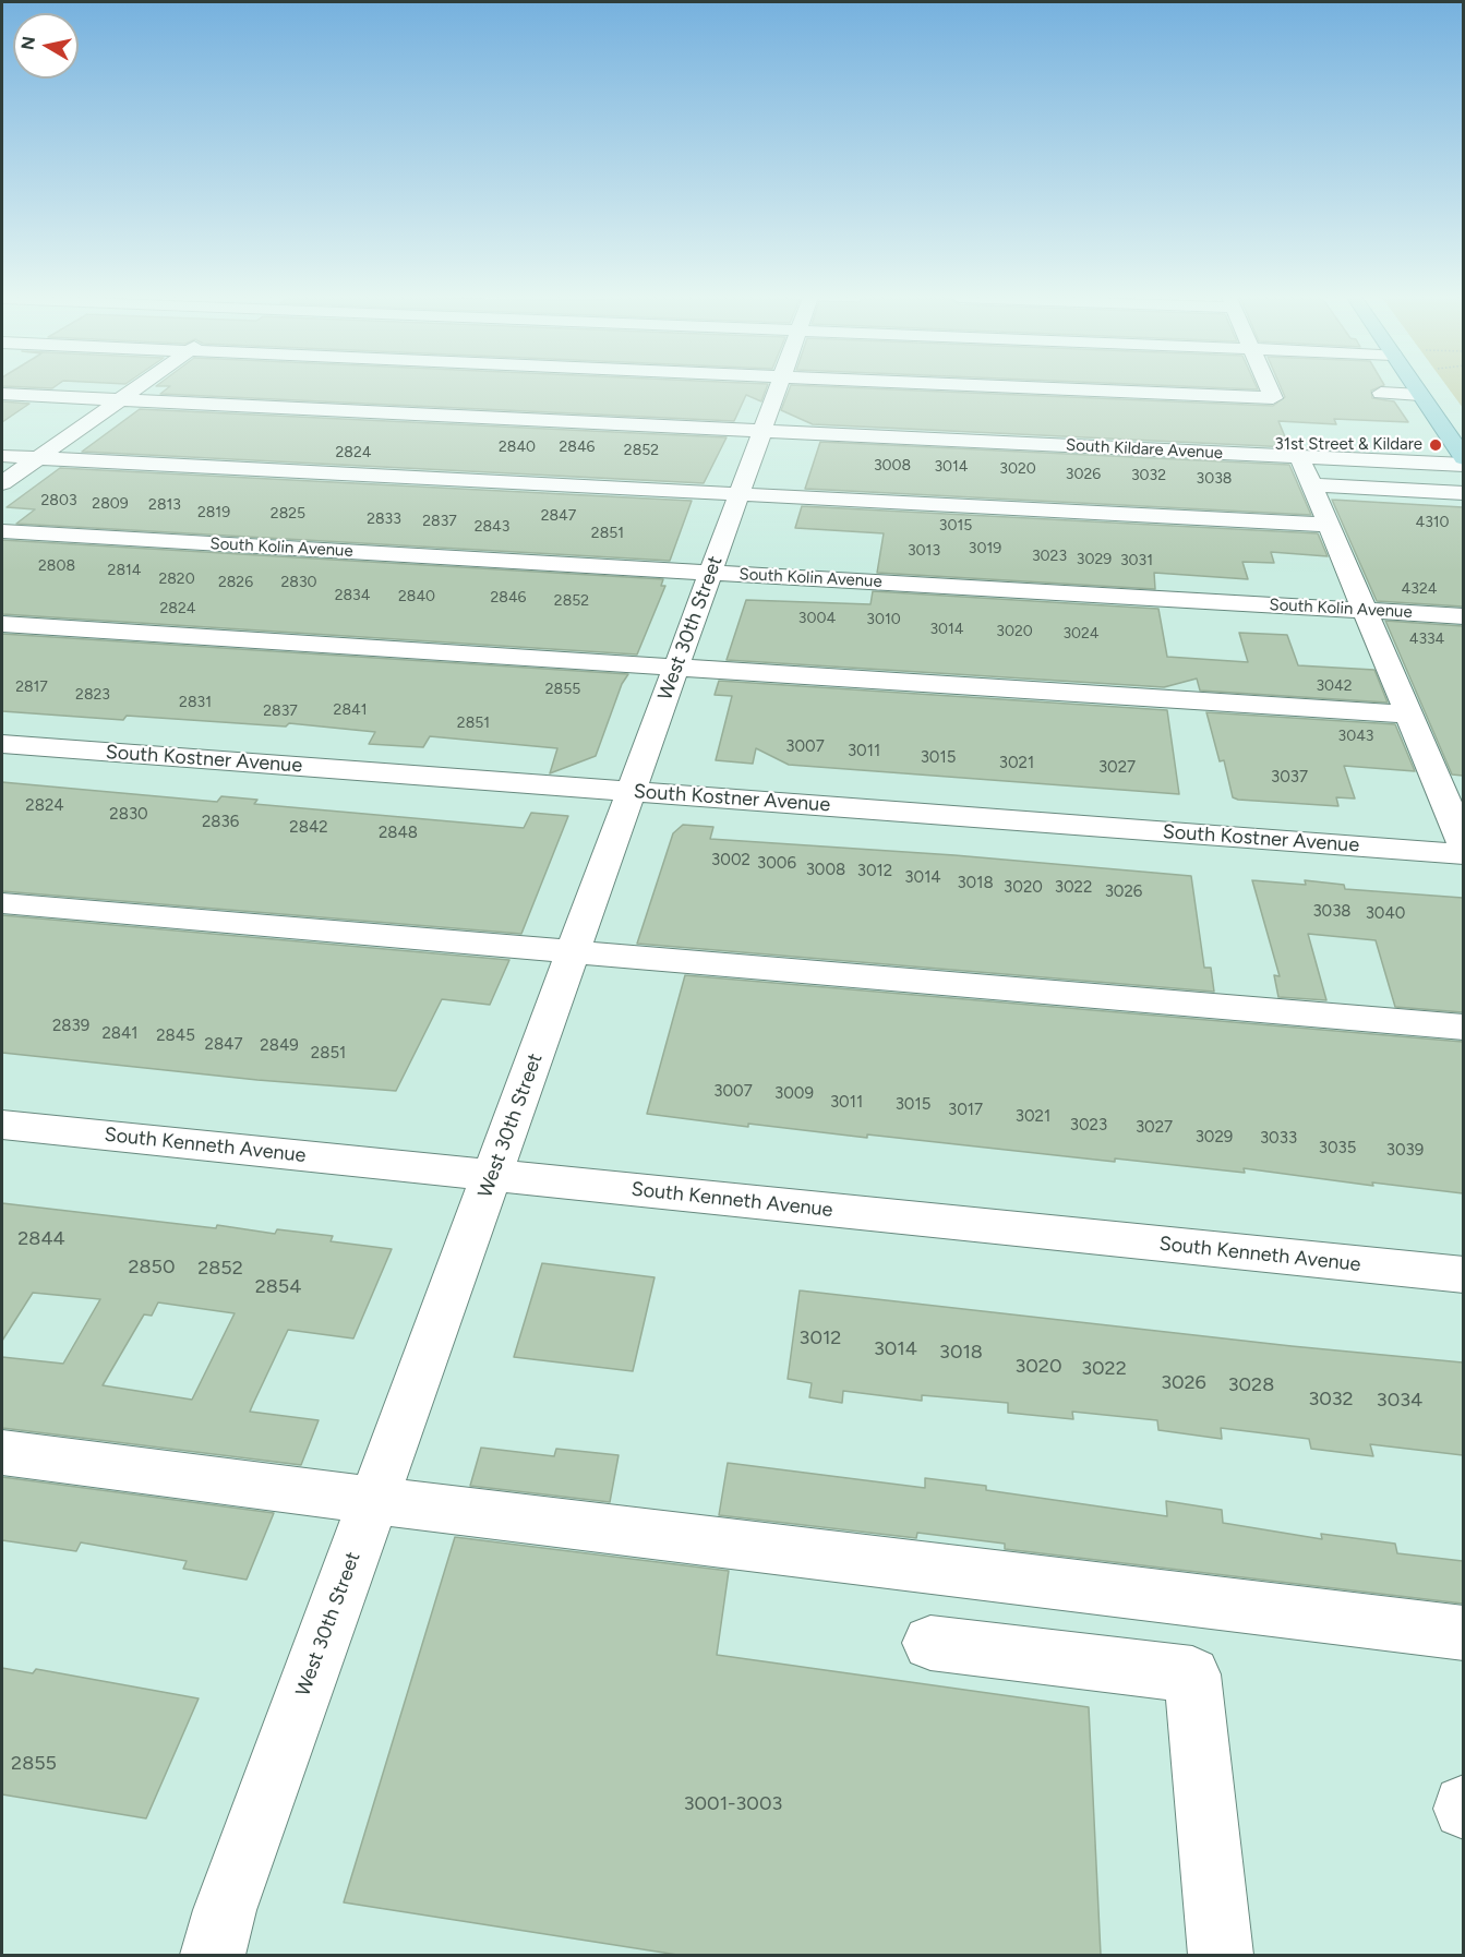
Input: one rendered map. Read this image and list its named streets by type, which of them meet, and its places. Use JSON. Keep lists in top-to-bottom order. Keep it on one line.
{"streets":{"street":["South Kildare Avenue","South Kolin Avenue","West 30th Street","South Kostner Avenue","South Kenneth Avenue"]},"crossings":[["South Kildare Avenue","West 30th Street"],["South Kolin Avenue","West 30th Street"],["West 30th Street","South Kostner Avenue"],["West 30th Street","South Kenneth Avenue"]],"places":["31st Street & Kildare"],"house_numbers":["2840","2846","2852","2824","3008","3014","3020","3026","3032","3038","2803","2809","2813","2819","2825","2847","2833","2837","4310","3015","2843","2851","3019","3013","3023","3029","3031","2808","2814","2820","2826","2830","4324","2834","2840","2846","2852","2824","3004","3010","3014","3020","3024","4334","3042","2817","2855","2823","2831","2841","2837","2851","3043","3007","3011","3015","3021","3027","3037","2824","2830","2836","2842","2848","3002","3006","3008","3012","3014","3018","3020","3022","3026","3038","3040","2839","2841","2845","2847","2849","2851","3007","3009","3011","3015","3017","3021","3023","3027","3029","3033","3035","3039","2844","2850","2852","2854","3012","3014","3018","3020","3022","3026","3028","3032","3034","2855","3001-3003"],"north":"left"}
